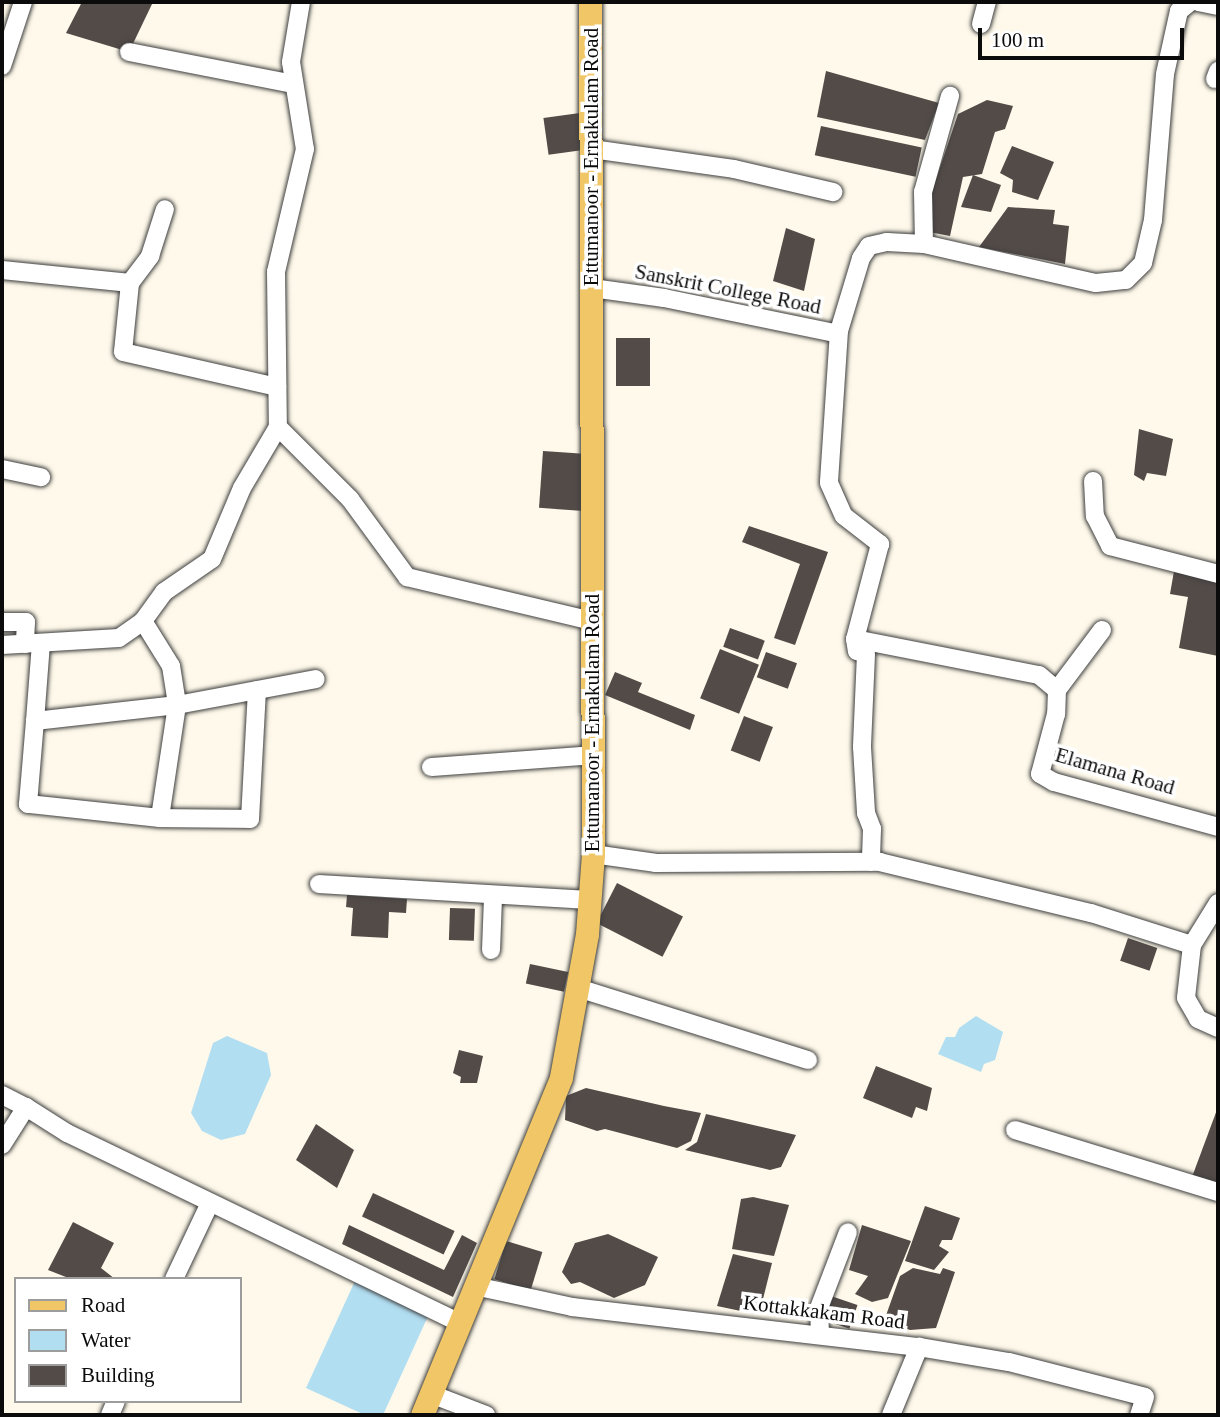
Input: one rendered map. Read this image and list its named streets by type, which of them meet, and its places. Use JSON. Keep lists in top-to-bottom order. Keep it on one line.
{"streets":{"main road":["Ettumanoor - Ernakulam Road"],"street":["Sanskrit College Road","Elamana Road","Kottakkakam Road"]},"crossings":[["Ettumanoor - Ernakulam Road","Sanskrit College Road"],["Ettumanoor - Ernakulam Road","Kottakkakam Road"]],"legend":["Road","Water","Building"],"scale_bar":"100 m"}
